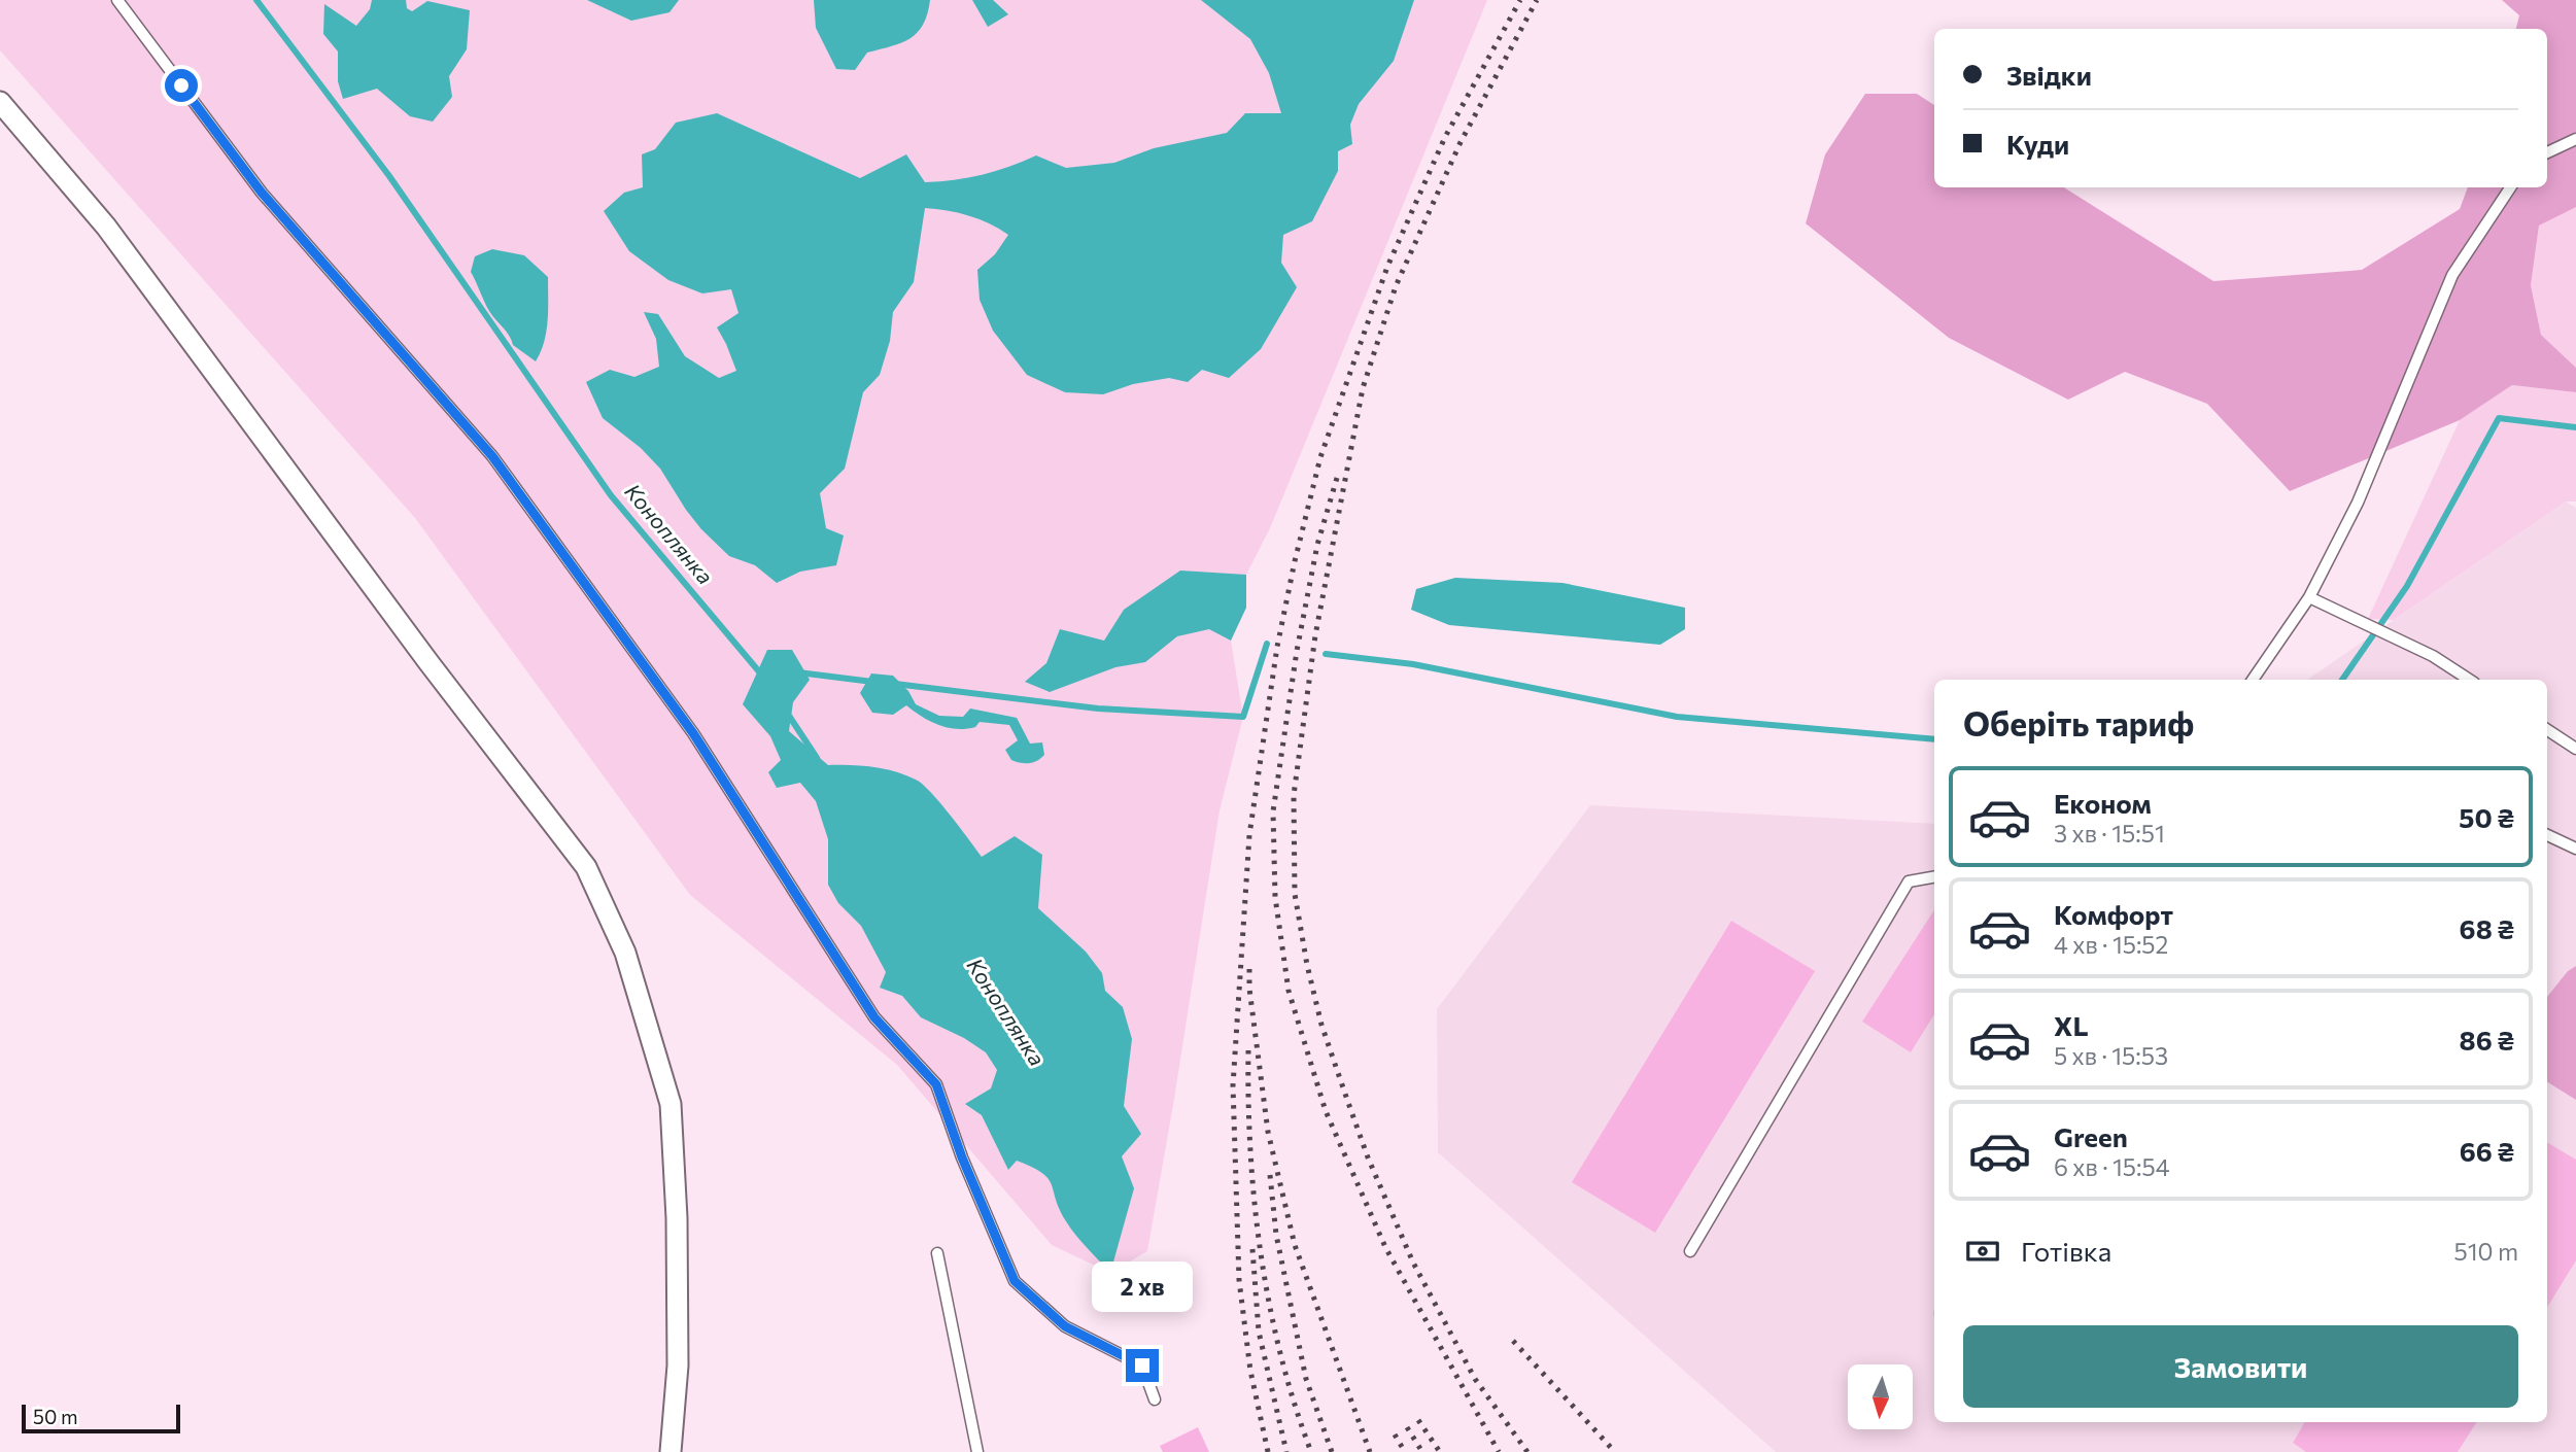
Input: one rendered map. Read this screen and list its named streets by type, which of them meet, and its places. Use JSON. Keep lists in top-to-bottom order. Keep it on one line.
{"water":["Коноплянка"],"scale_bar":"50 m","north":"bottom","page":{"banner":["Звідки","Куди"],"heading":"Оберіть тариф","list":[{"name":"Економ","note":"3 хв · 15:51","value":"50 ₴"},{"name":"Комфорт","note":"4 хв · 15:52","value":"68 ₴"},{"name":"XL","note":"5 хв · 15:53","value":"86 ₴"},{"name":"Green","note":"6 хв · 15:54","value":"66 ₴"}],"pay":["Готівка","510 m"],"bubble":"2 хв","buttons":"Замовити","scale":"50 m"}}
